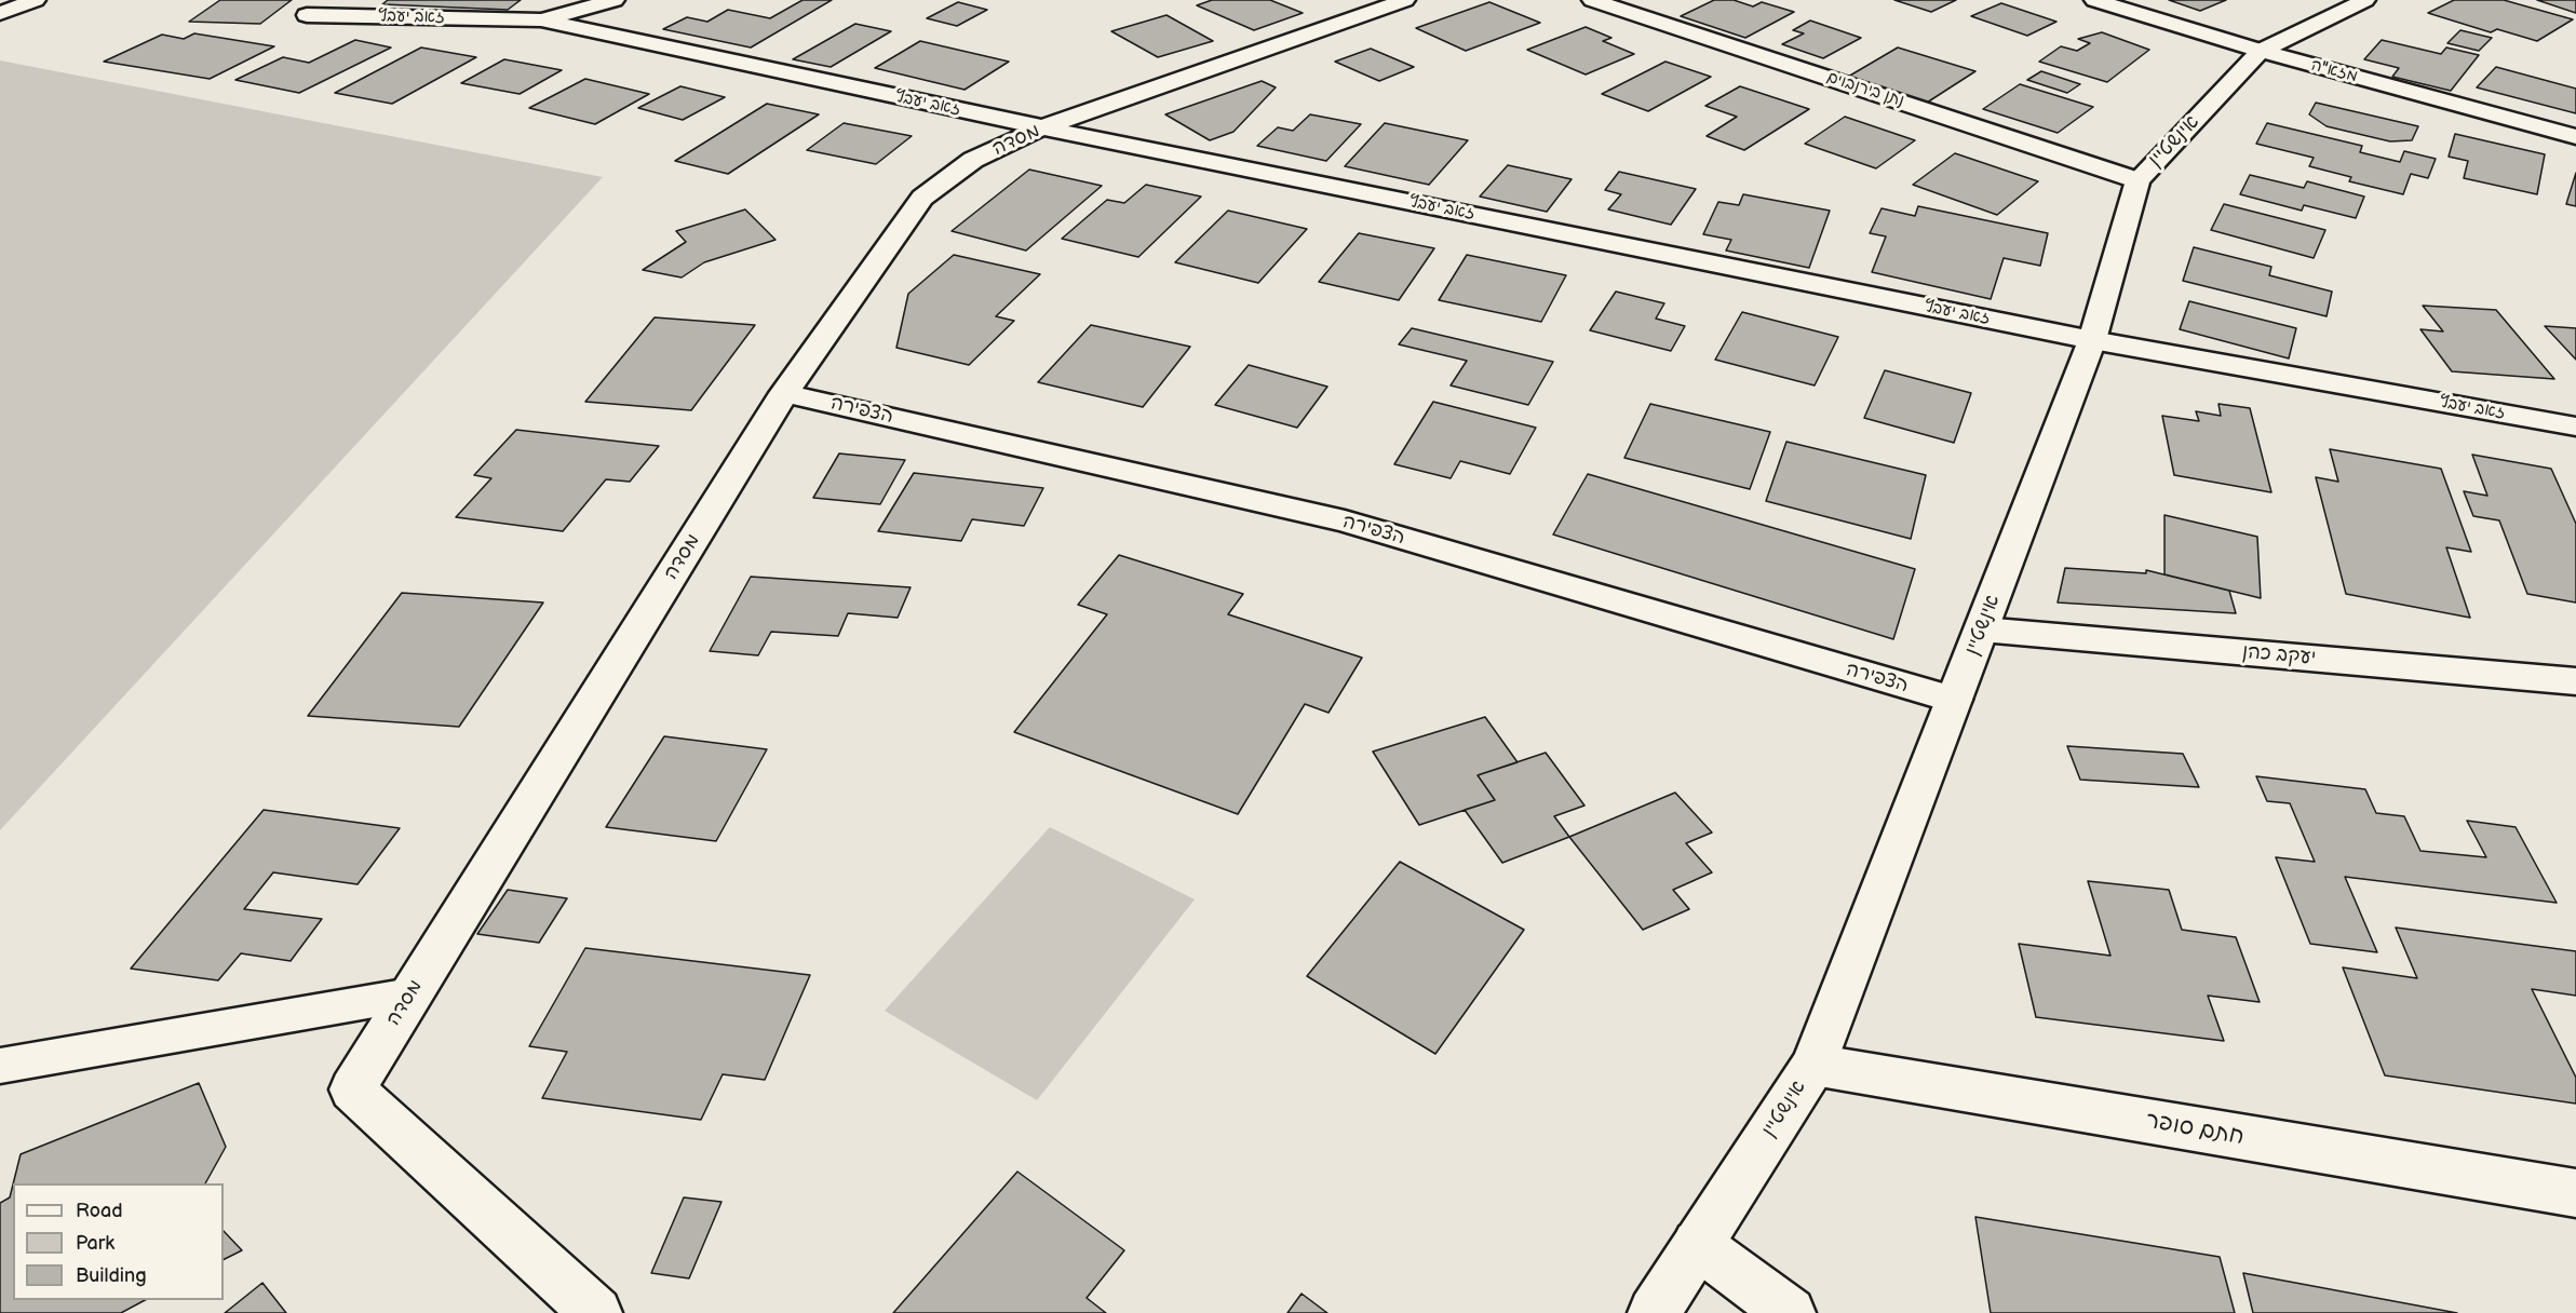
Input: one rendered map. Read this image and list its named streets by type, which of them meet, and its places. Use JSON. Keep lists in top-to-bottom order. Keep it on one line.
{"streets":{"main road":["זאב יעבץ","מזא\"ה","נתן בירנבוים","מסדה","אינשטיין","הצפירה","יעקב כהן","חתם סופר"]},"crossings":[["זאב יעבץ","מסדה"],["זאב יעבץ","אינשטיין"],["מזא\"ה","אינשטיין"],["נתן בירנבוים","אינשטיין"],["מסדה","הצפירה"],["אינשטיין","הצפירה"],["אינשטיין","יעקב כהן"],["אינשטיין","חתם סופר"]],"legend":["Road","Park","Building"]}
